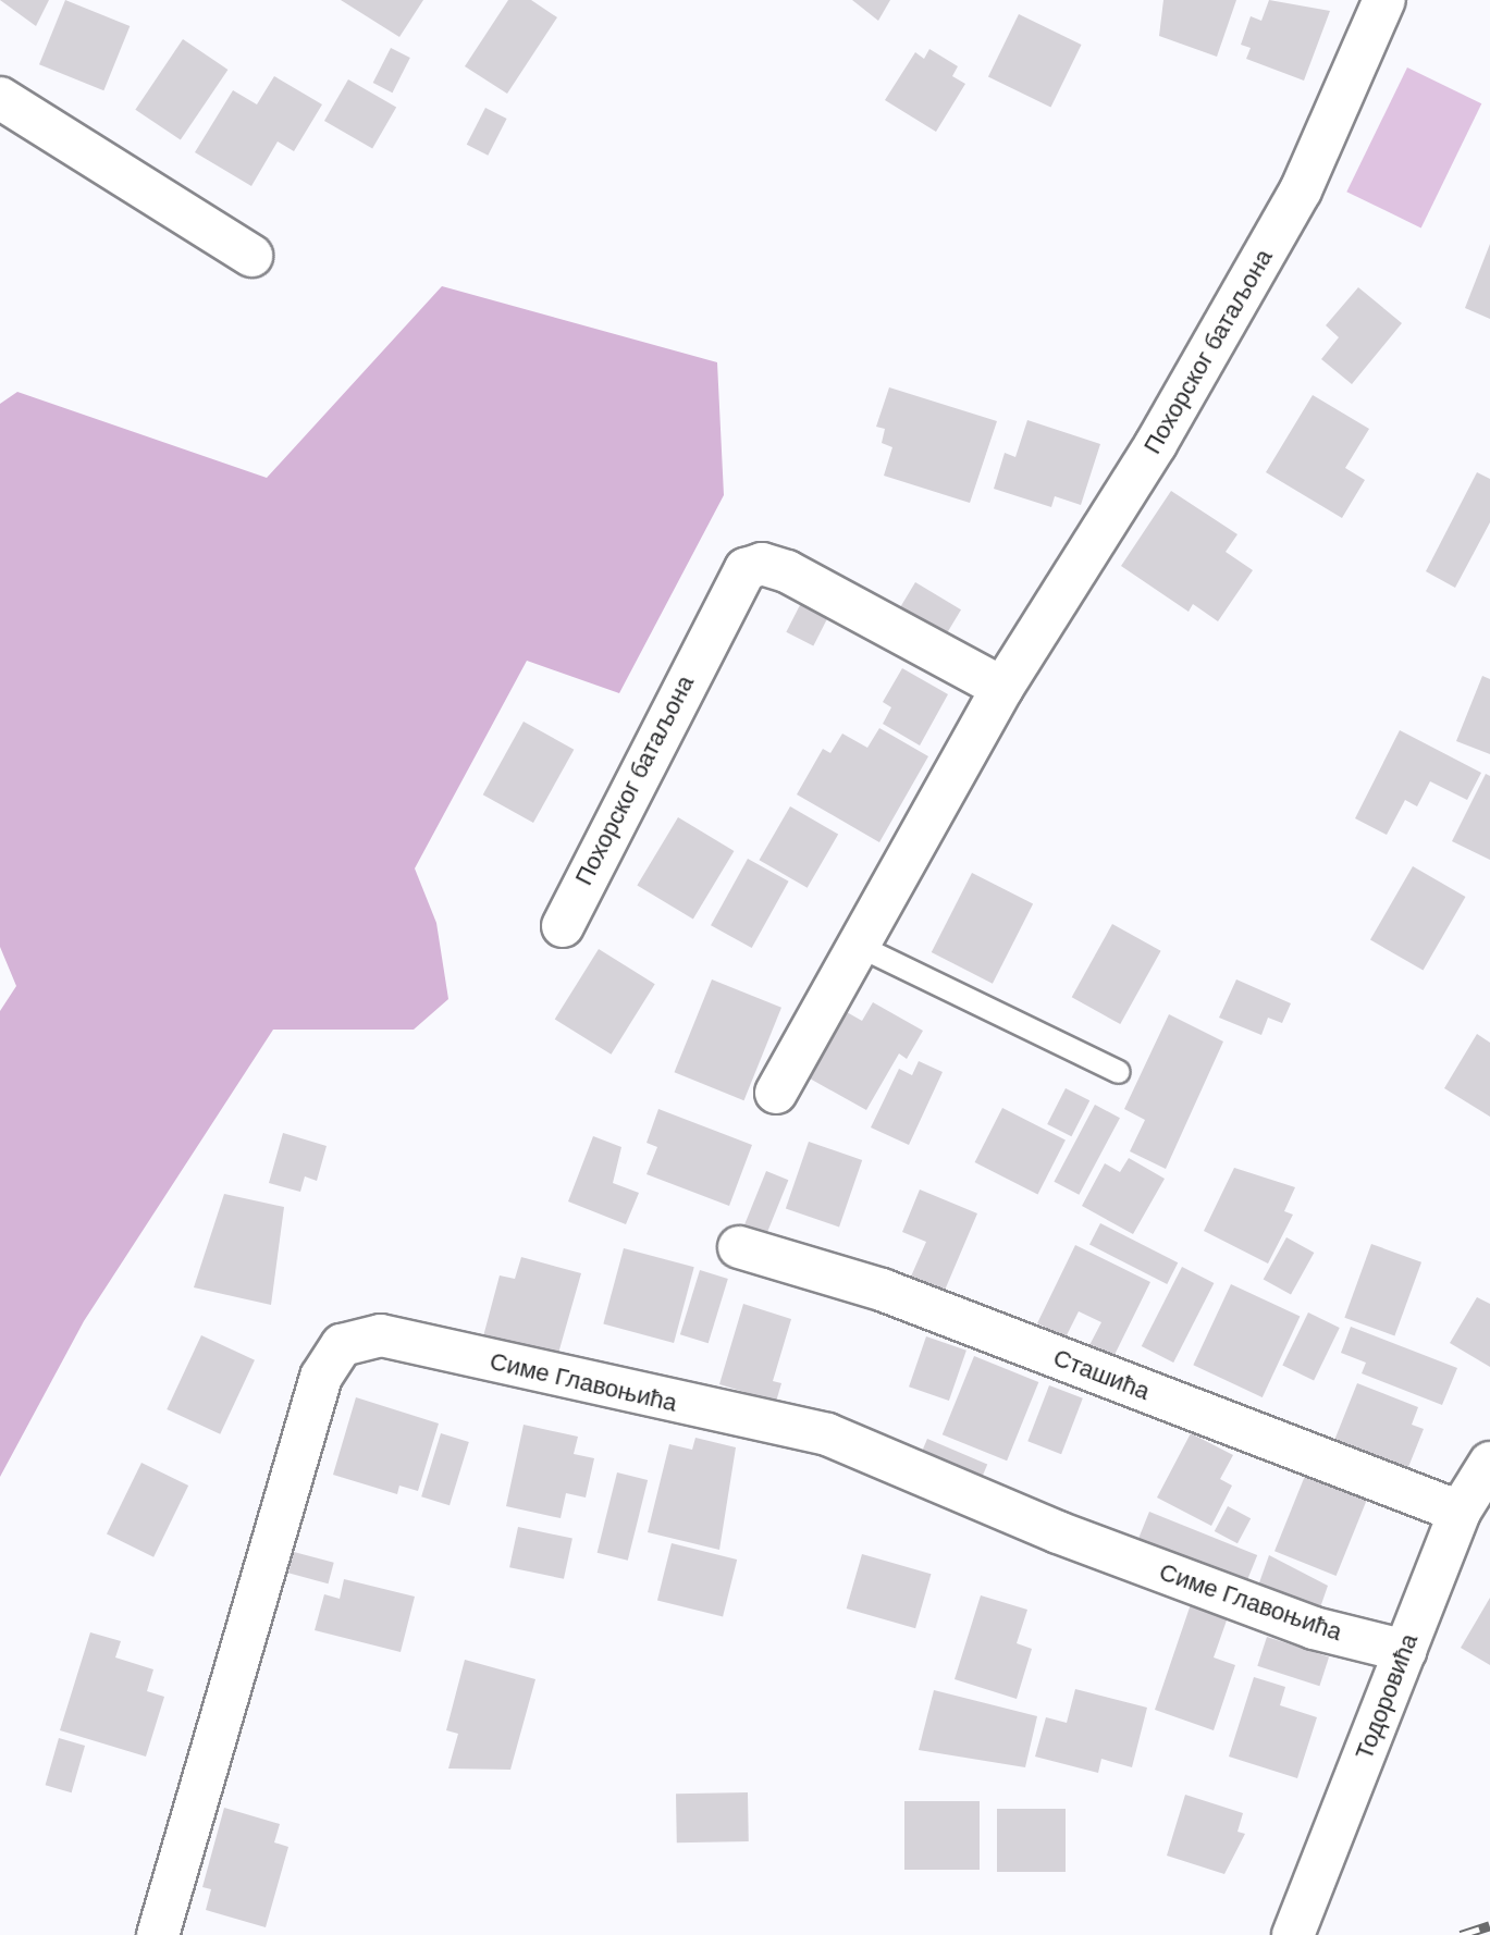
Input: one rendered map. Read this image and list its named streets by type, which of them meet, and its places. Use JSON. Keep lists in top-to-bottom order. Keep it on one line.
{"streets":{"street":["Похорског батаљона","Сташића","Симе Главоњића","Тодоровића"]},"crossings":[["Сташића","Тодоровића"],["Симе Главоњића","Тодоровића"]]}
